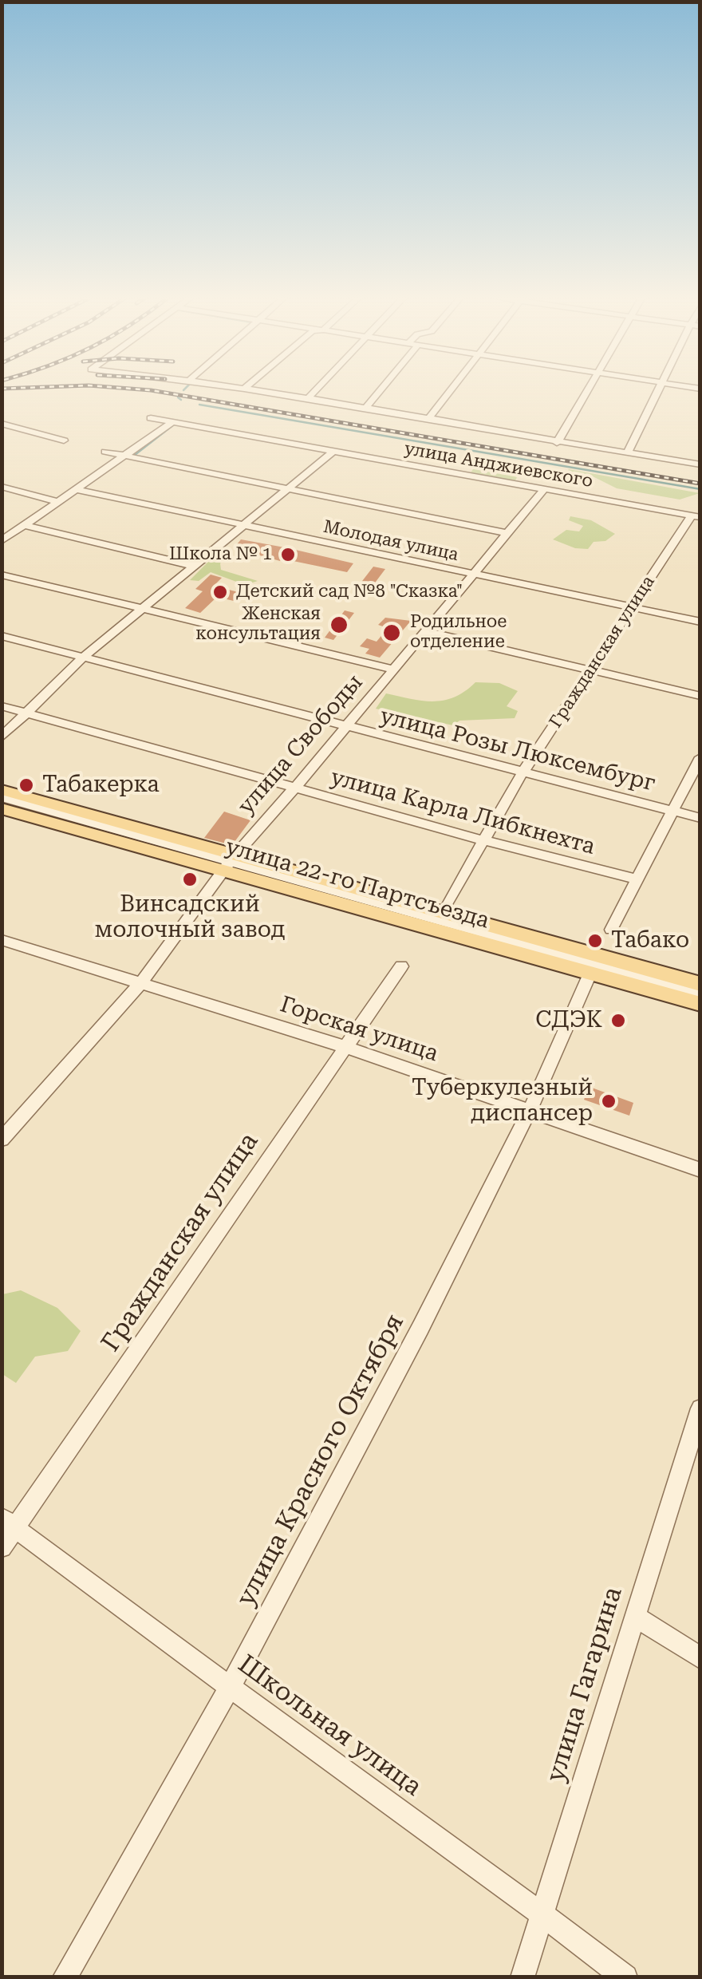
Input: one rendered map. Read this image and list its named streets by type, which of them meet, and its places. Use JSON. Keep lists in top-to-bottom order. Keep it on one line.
{"streets":{"main road":["улица 22-го Партсъезда"],"street":["улица Анджиевского","Молодая улица","Гражданская улица","улица Свободы","улица Розы Люксембург","улица Карла Либкнехта","Горская улица","улица Красного Октября","улица Гагарина","Школьная улица"]},"crossings":[["улица Анджиевского","Гражданская улица"],["улица Анджиевского","улица Свободы"],["Молодая улица","Гражданская улица"],["Молодая улица","улица Свободы"],["Гражданская улица","улица Розы Люксембург"],["Гражданская улица","улица Карла Либкнехта"],["Гражданская улица","улица 22-го Партсъезда"],["Гражданская улица","Горская улица"],["Гражданская улица","Школьная улица"],["улица Свободы","улица Розы Люксембург"],["улица Свободы","улица Карла Либкнехта"],["улица Свободы","улица 22-го Партсъезда"],["улица Свободы","Горская улица"],["улица 22-го Партсъезда","улица Красного Октября"],["Горская улица","улица Красного Октября"],["улица Красного Октября","Школьная улица"],["улица Гагарина","Школьная улица"]],"places":["Школа № 1","Детский сад №8 \"Сказка\"","Женская консультация","Родильное отделение","Табакерка","Винсадский молочный завод","Табако","СДЭК","Туберкулезный диспансер"]}
